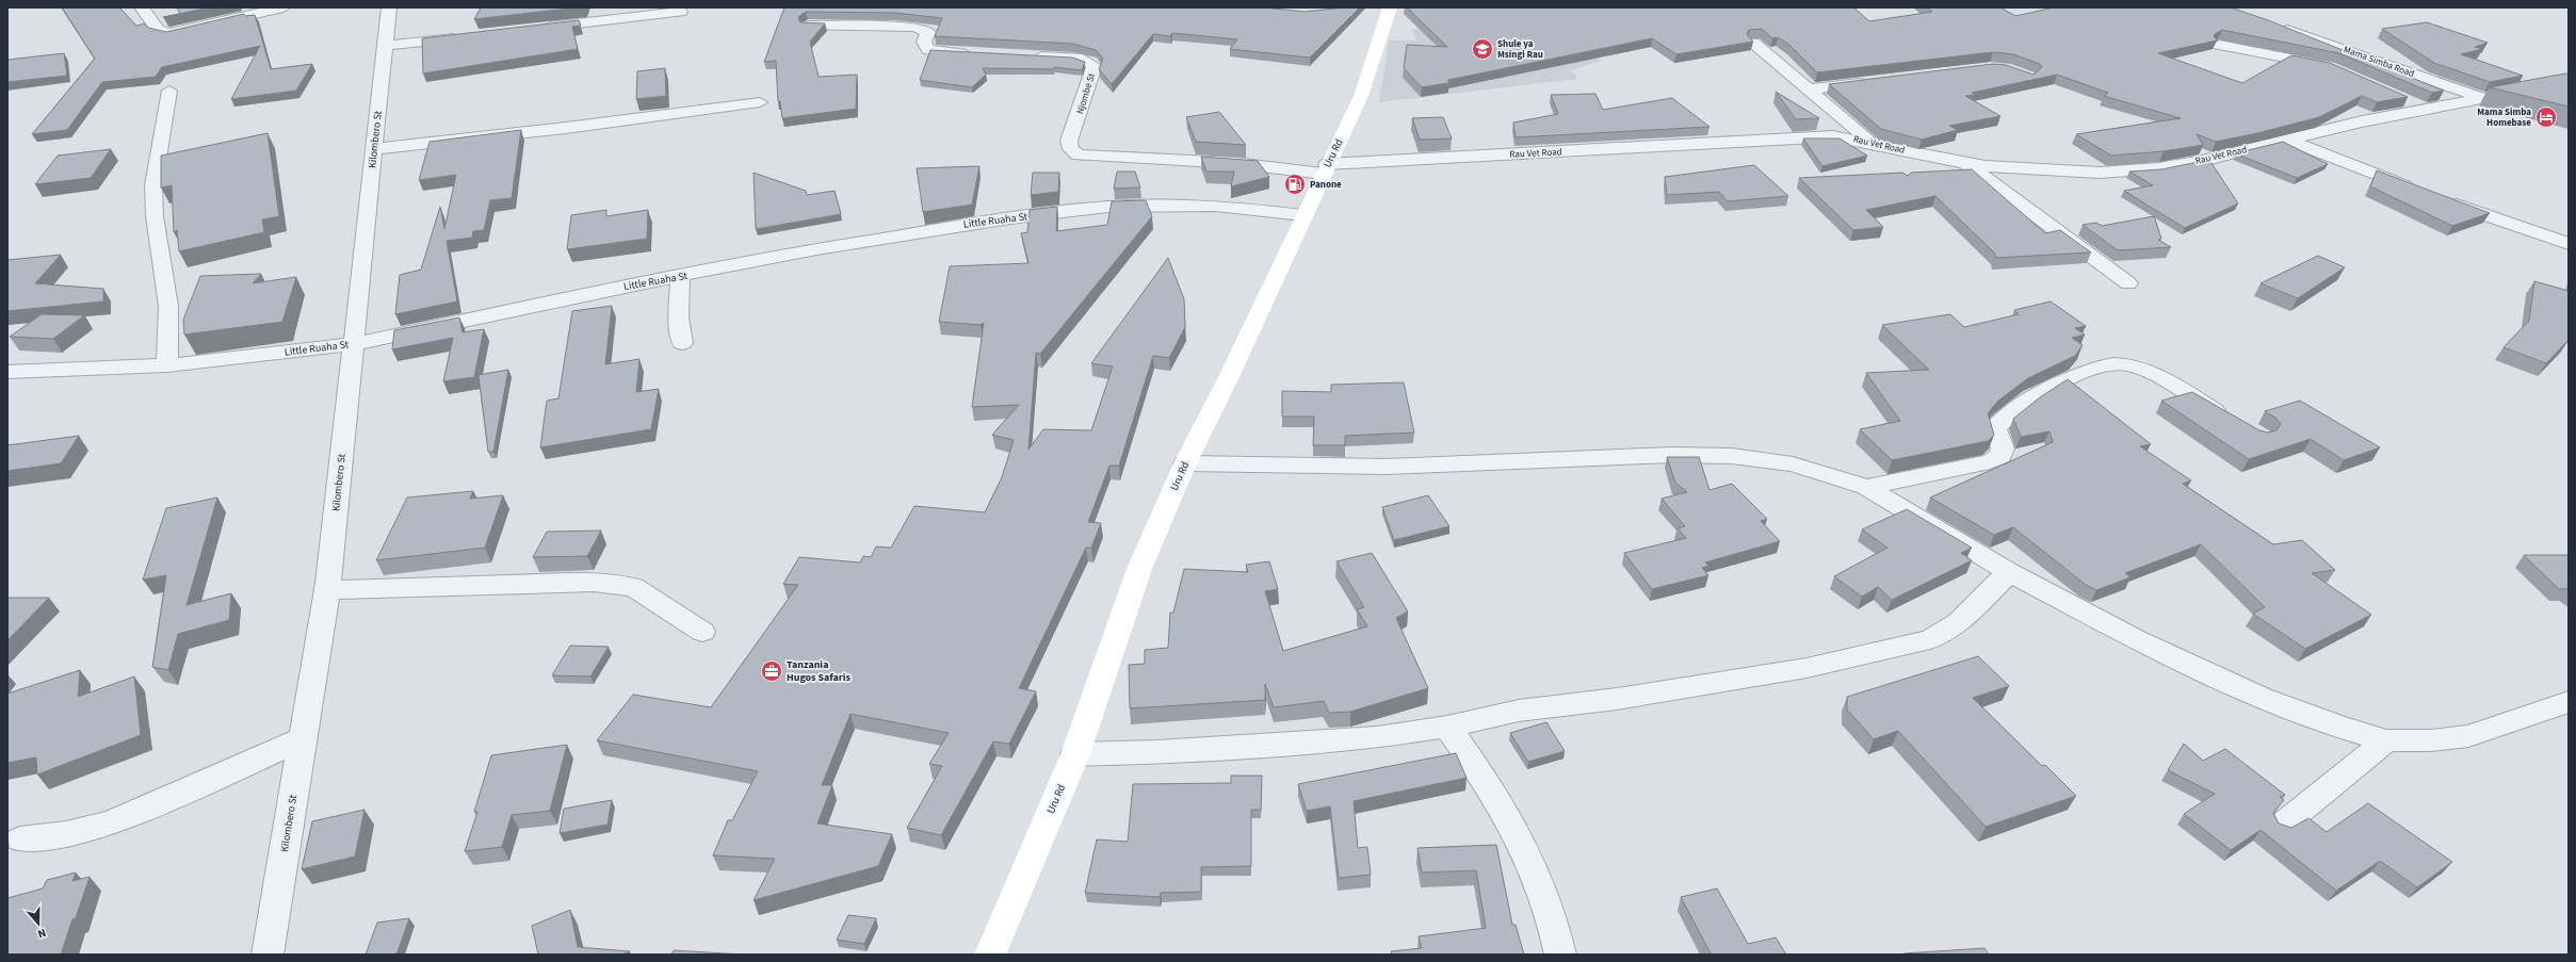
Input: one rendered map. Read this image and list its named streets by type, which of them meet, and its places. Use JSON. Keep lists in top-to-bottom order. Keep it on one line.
{"streets":{"street":["Mama Simba Road","Njombe St","Kilombero St","Rau Vet Road","Uru Rd","Little Ruaha St"]},"crossings":[["Njombe St","Rau Vet Road"],["Njombe St","Uru Rd"],["Kilombero St","Little Ruaha St"],["Rau Vet Road","Uru Rd"],["Uru Rd","Little Ruaha St"]],"places":{"school or university":["Shule ya Msingi Rau"],"hotel":["Mama Simba Homebase"],"fuel station":["Panone"],"office":["Tanzania Hugos Safaris"]},"north":"bottom"}
